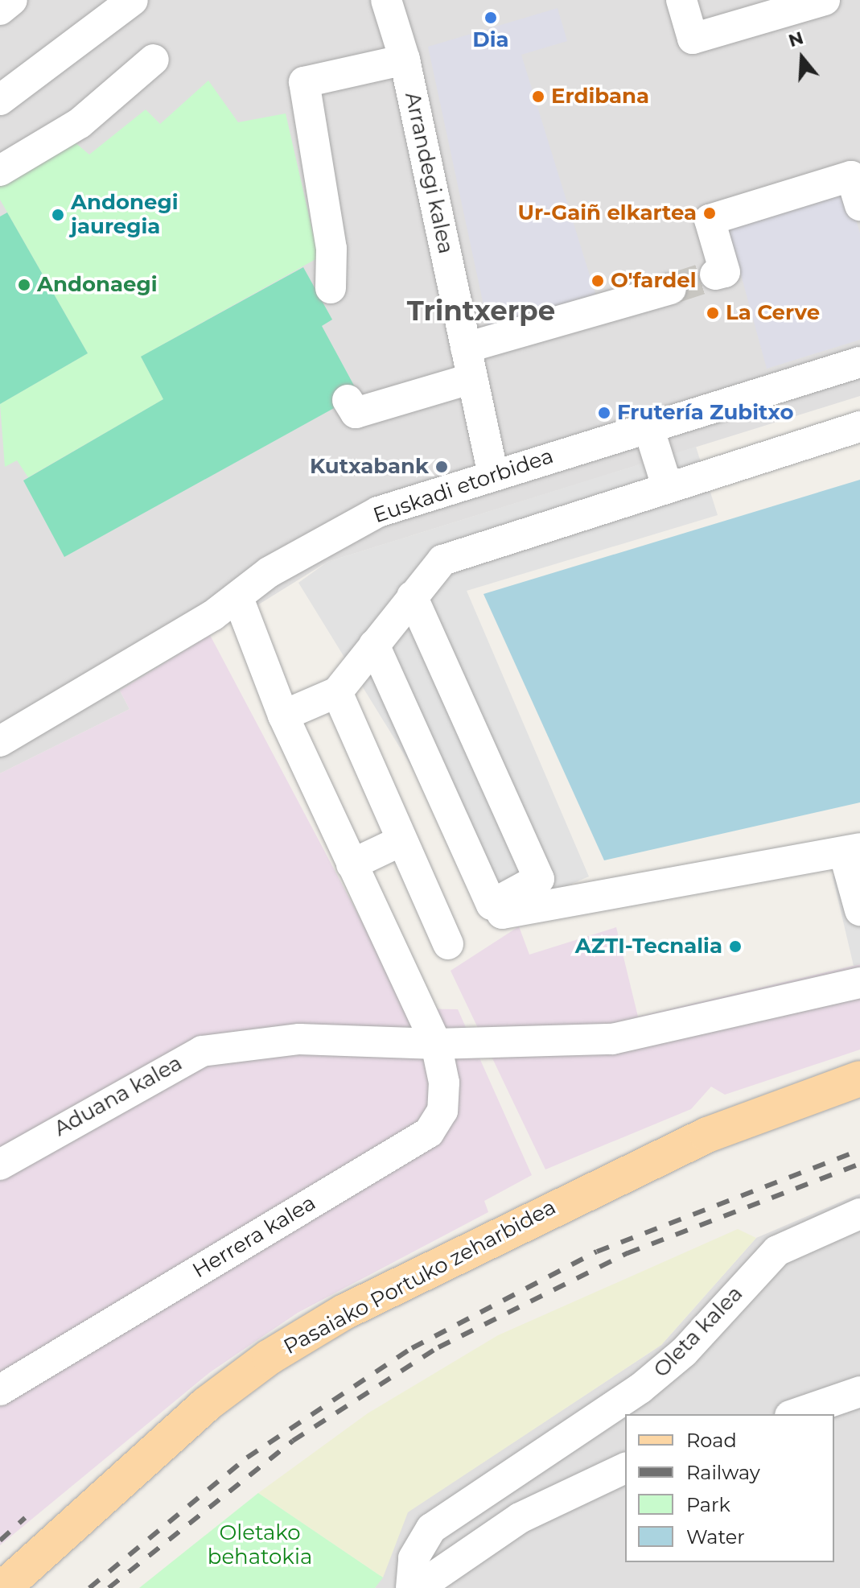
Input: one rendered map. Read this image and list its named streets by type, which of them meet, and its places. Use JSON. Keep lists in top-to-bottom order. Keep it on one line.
{"streets":{"main road":["Pasaiako Portuko zeharbidea"],"street":["Arrandegi kalea","Euskadi etorbidea","Aduana kalea","Herrera kalea","Oleta kalea"]},"crossings":[["Arrandegi kalea","Euskadi etorbidea"],["Euskadi etorbidea","Herrera kalea"],["Aduana kalea","Herrera kalea"]],"districts":["Trintxerpe"],"parks":["Oletako behatokia"],"places":["Dia","Erdibana","Ur-Gaiñ elkartea","Andonegi jauregia","O'fardel","Andonaegi","La Cerve","Frutería Zubitxo","Kutxabank","AZTI-Tecnalia"],"legend":["Road","Railway","Park","Water"],"north":"top"}
